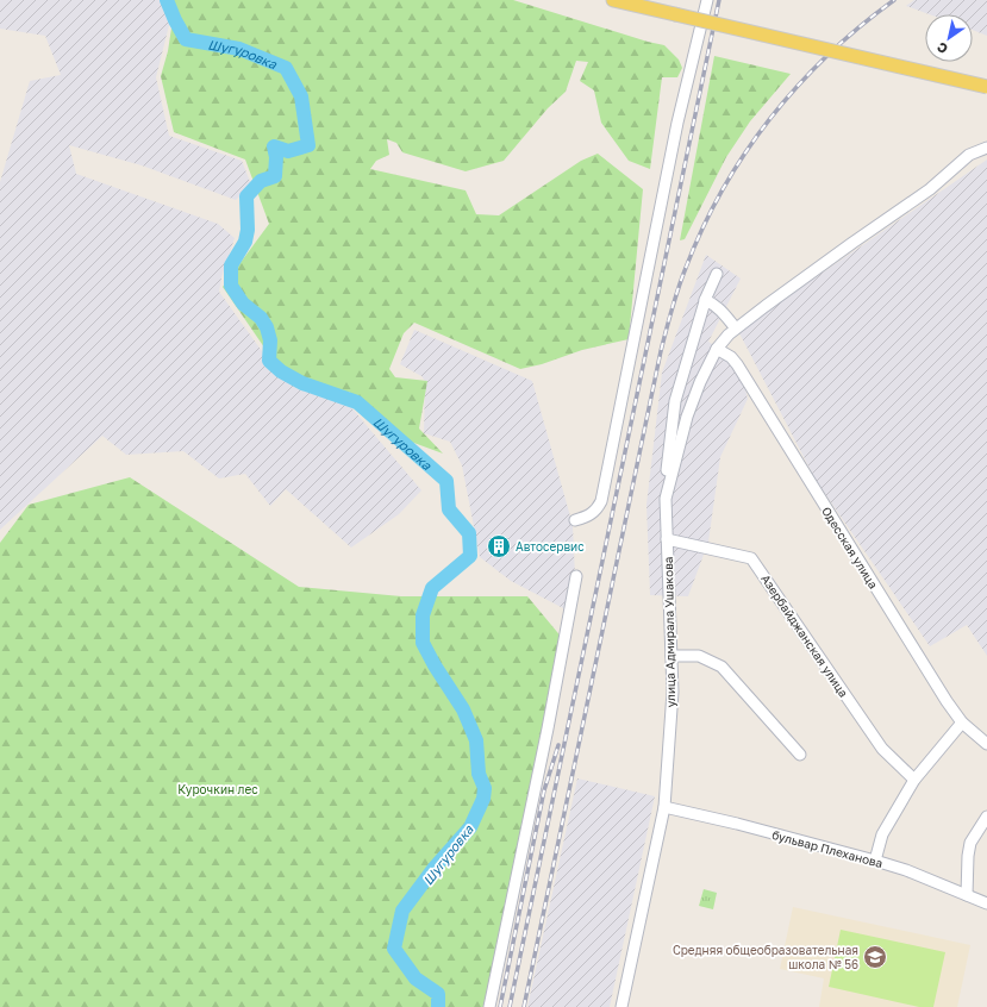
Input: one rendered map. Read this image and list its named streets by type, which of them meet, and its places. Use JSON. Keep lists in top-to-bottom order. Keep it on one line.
{"streets":{"street":["Одесская улица","улица Адмирала Ушакова","Азербайджанская улица","бульвар Плеханова"]},"crossings":[["Одесская улица","улица Адмирала Ушакова"],["улица Адмирала Ушакова","Азербайджанская улица"],["улица Адмирала Ушакова","бульвар Плеханова"]],"water":["Шугуровка"],"parks":["Курочкин лес"],"places":{"building":["Автосервис"],"school or university":["Средняя общеобразовательная школа № 56"]},"north":"bottom left"}
